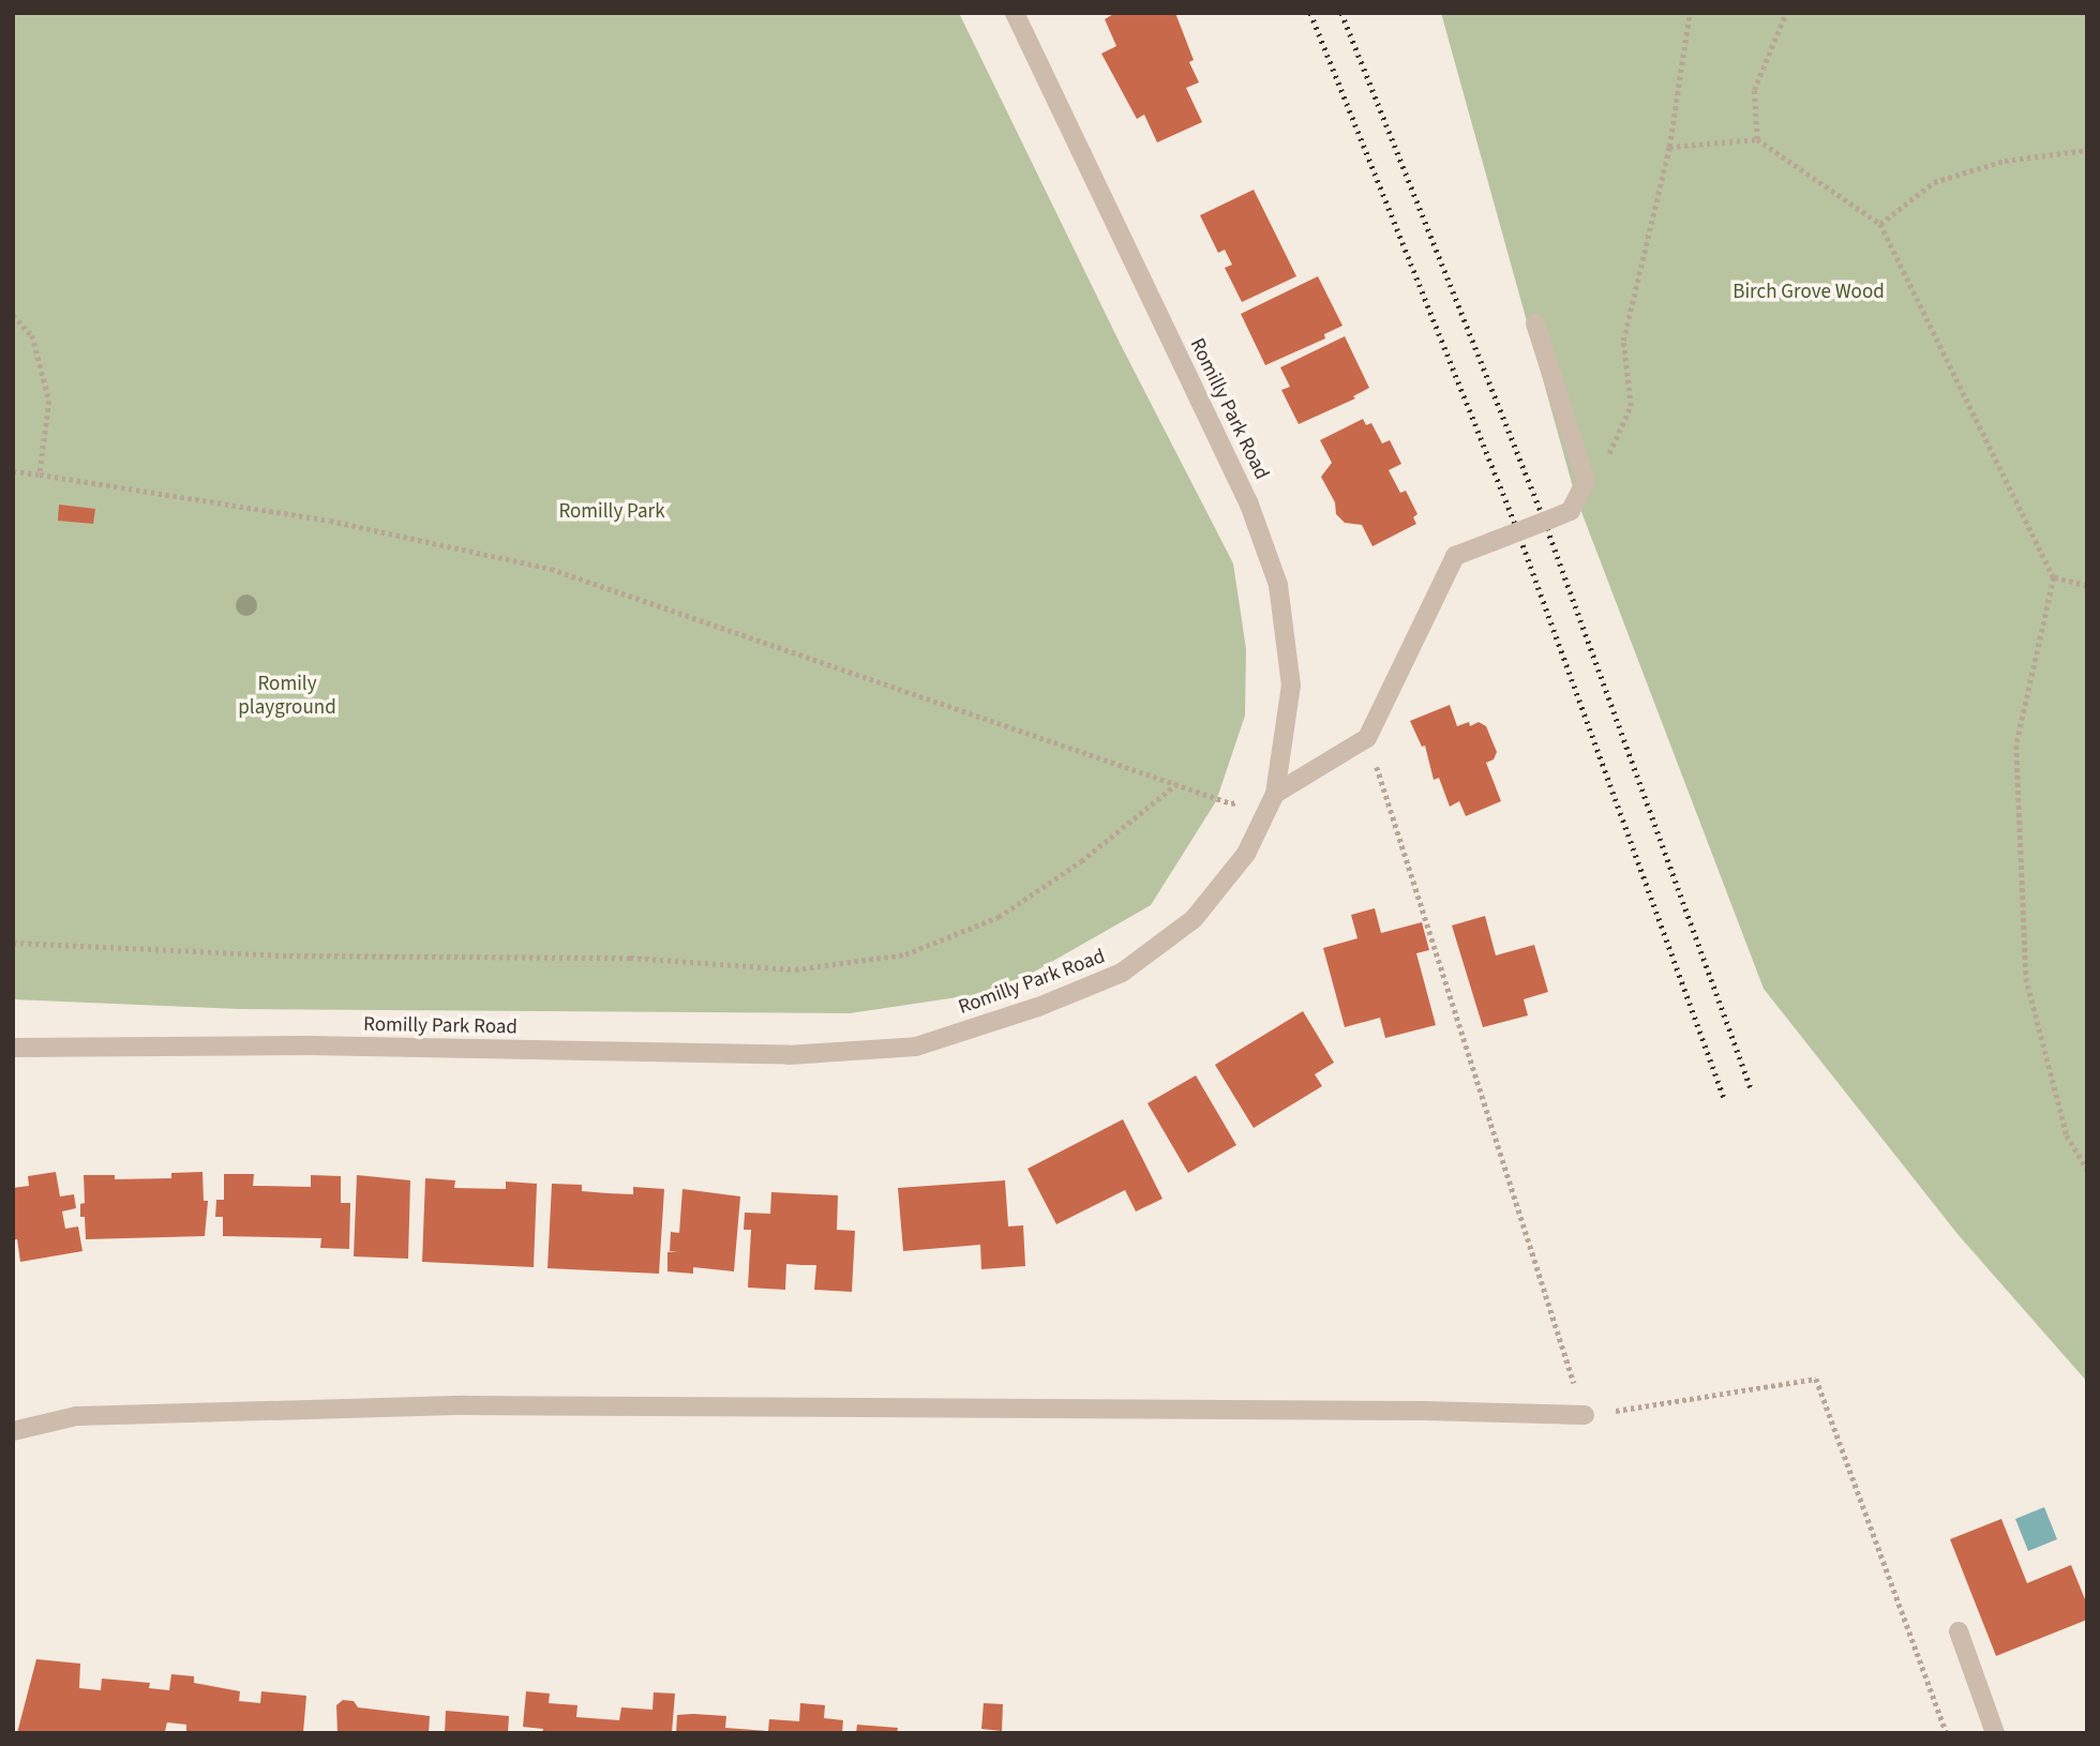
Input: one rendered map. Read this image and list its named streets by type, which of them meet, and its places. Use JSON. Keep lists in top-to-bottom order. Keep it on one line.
{"streets":{"street":["Romilly Park Road"]},"parks":["Birch Grove Wood","Romilly Park","Romily playground"]}
